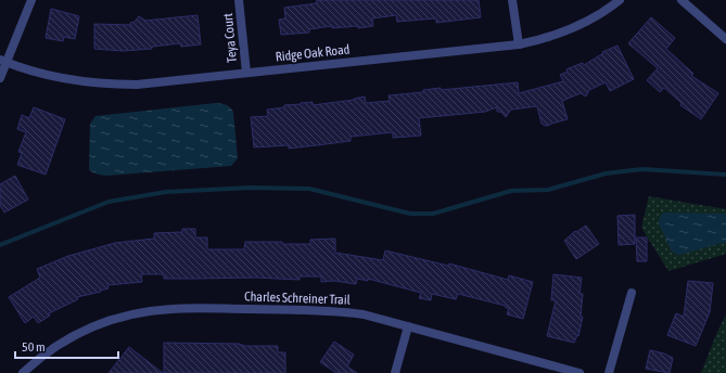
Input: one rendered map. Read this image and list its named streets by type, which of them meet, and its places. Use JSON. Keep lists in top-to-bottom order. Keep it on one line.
{"streets":{"street":["Teya Court","Ridge Oak Road","Charles Schreiner Trail"]},"crossings":[["Teya Court","Ridge Oak Road"]],"scale_bar":"50 m"}
